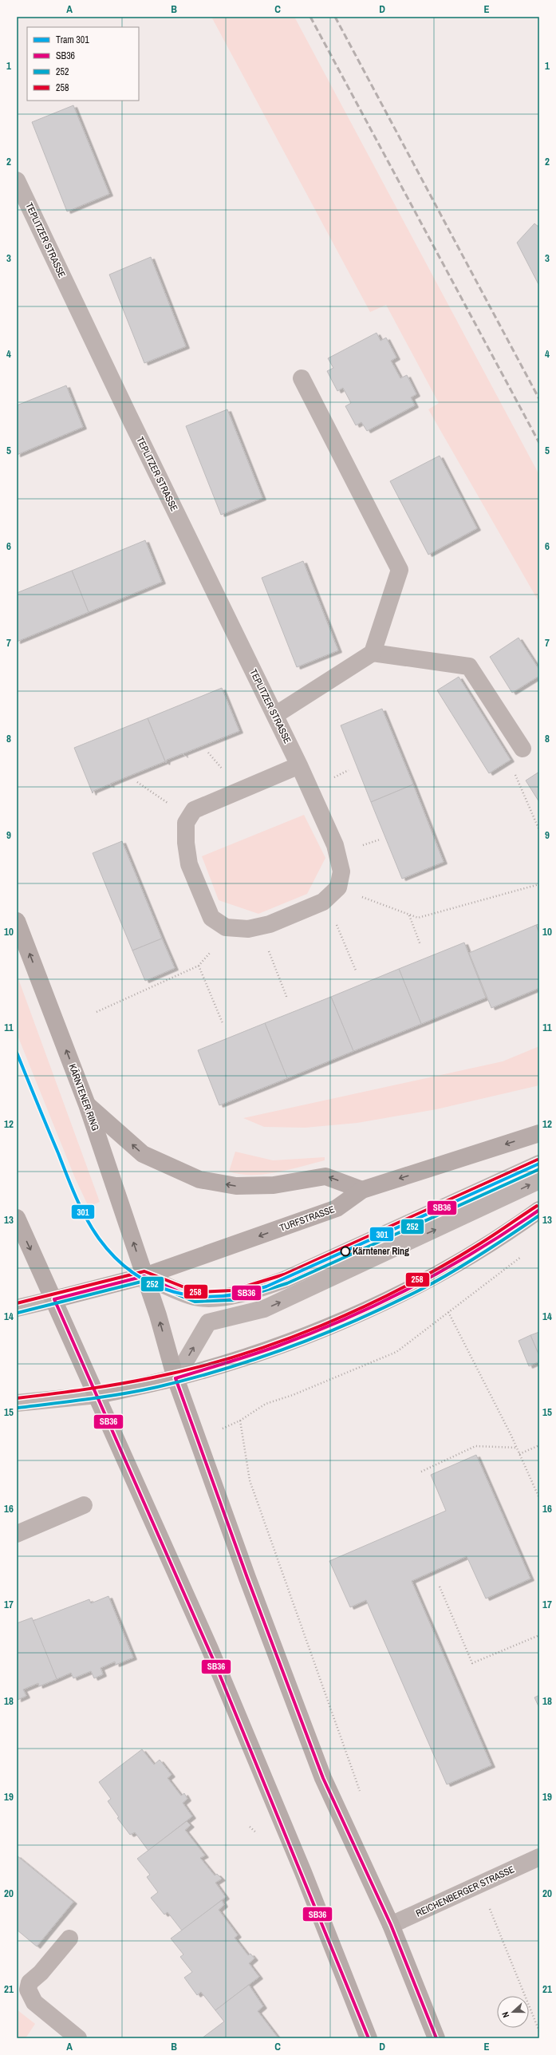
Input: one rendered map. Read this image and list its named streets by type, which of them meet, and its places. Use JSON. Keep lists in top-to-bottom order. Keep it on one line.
{"streets":{"main road":["KÄRNTENER RING","TURFSTRASSE"],"street":["TEPLITZER STRASSE","REICHENBERGER STRASSE"]},"crossings":[["KÄRNTENER RING","TURFSTRASSE"],["KÄRNTENER RING","REICHENBERGER STRASSE"]],"places":["Kärntener Ring"],"lines":["tram line 301","transit line 258","transit line SB36","transit line 252"],"legend":["Tram 301","SB36","252","258"],"north":"left","grid":{"columns":["A","B","C","D","E"],"rows":["1","2","3","4","5","6","7","8","9","10","11","12","13","14","15","16","17","18","19","20","21"]}}
